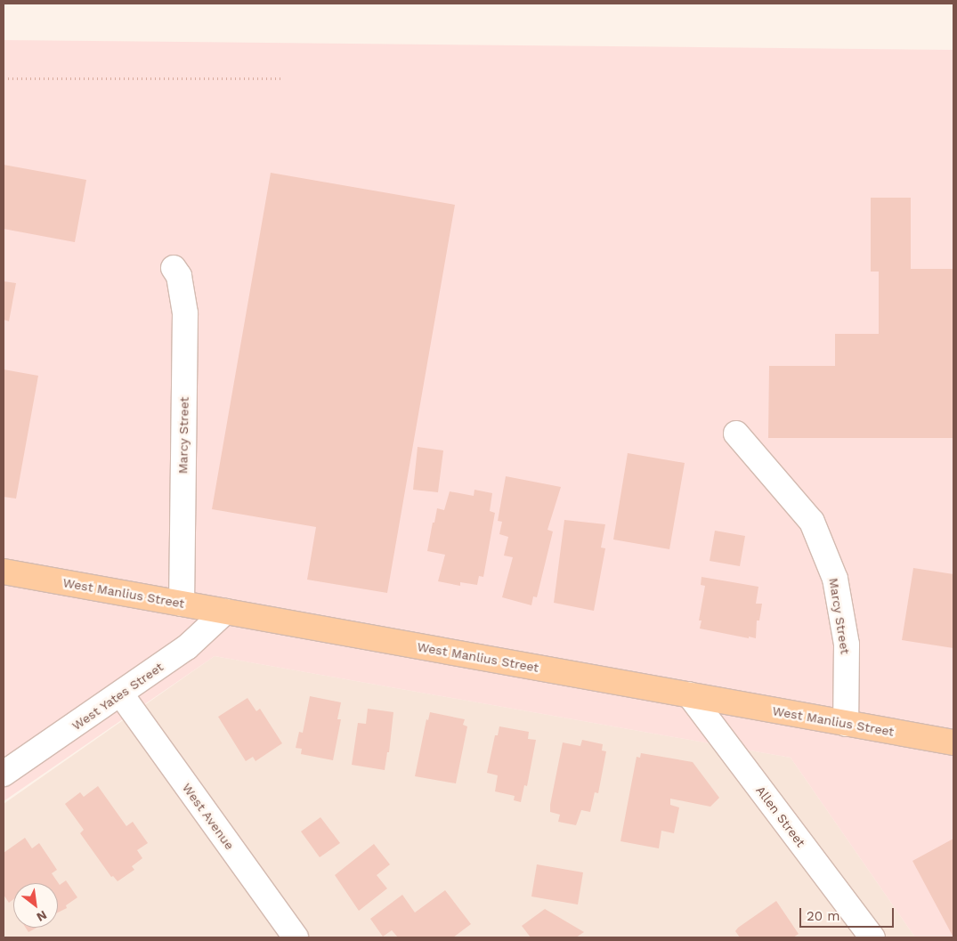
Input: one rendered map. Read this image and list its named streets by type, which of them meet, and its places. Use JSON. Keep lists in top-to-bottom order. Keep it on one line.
{"streets":{"main road":["West Manlius Street"],"street":["Marcy Street","West Yates Street","West Avenue","Allen Street"]},"crossings":[["Marcy Street","West Manlius Street"],["West Manlius Street","West Yates Street"],["West Manlius Street","Allen Street"],["West Yates Street","West Avenue"]],"scale_bar":"20 m","north":"bottom right"}
